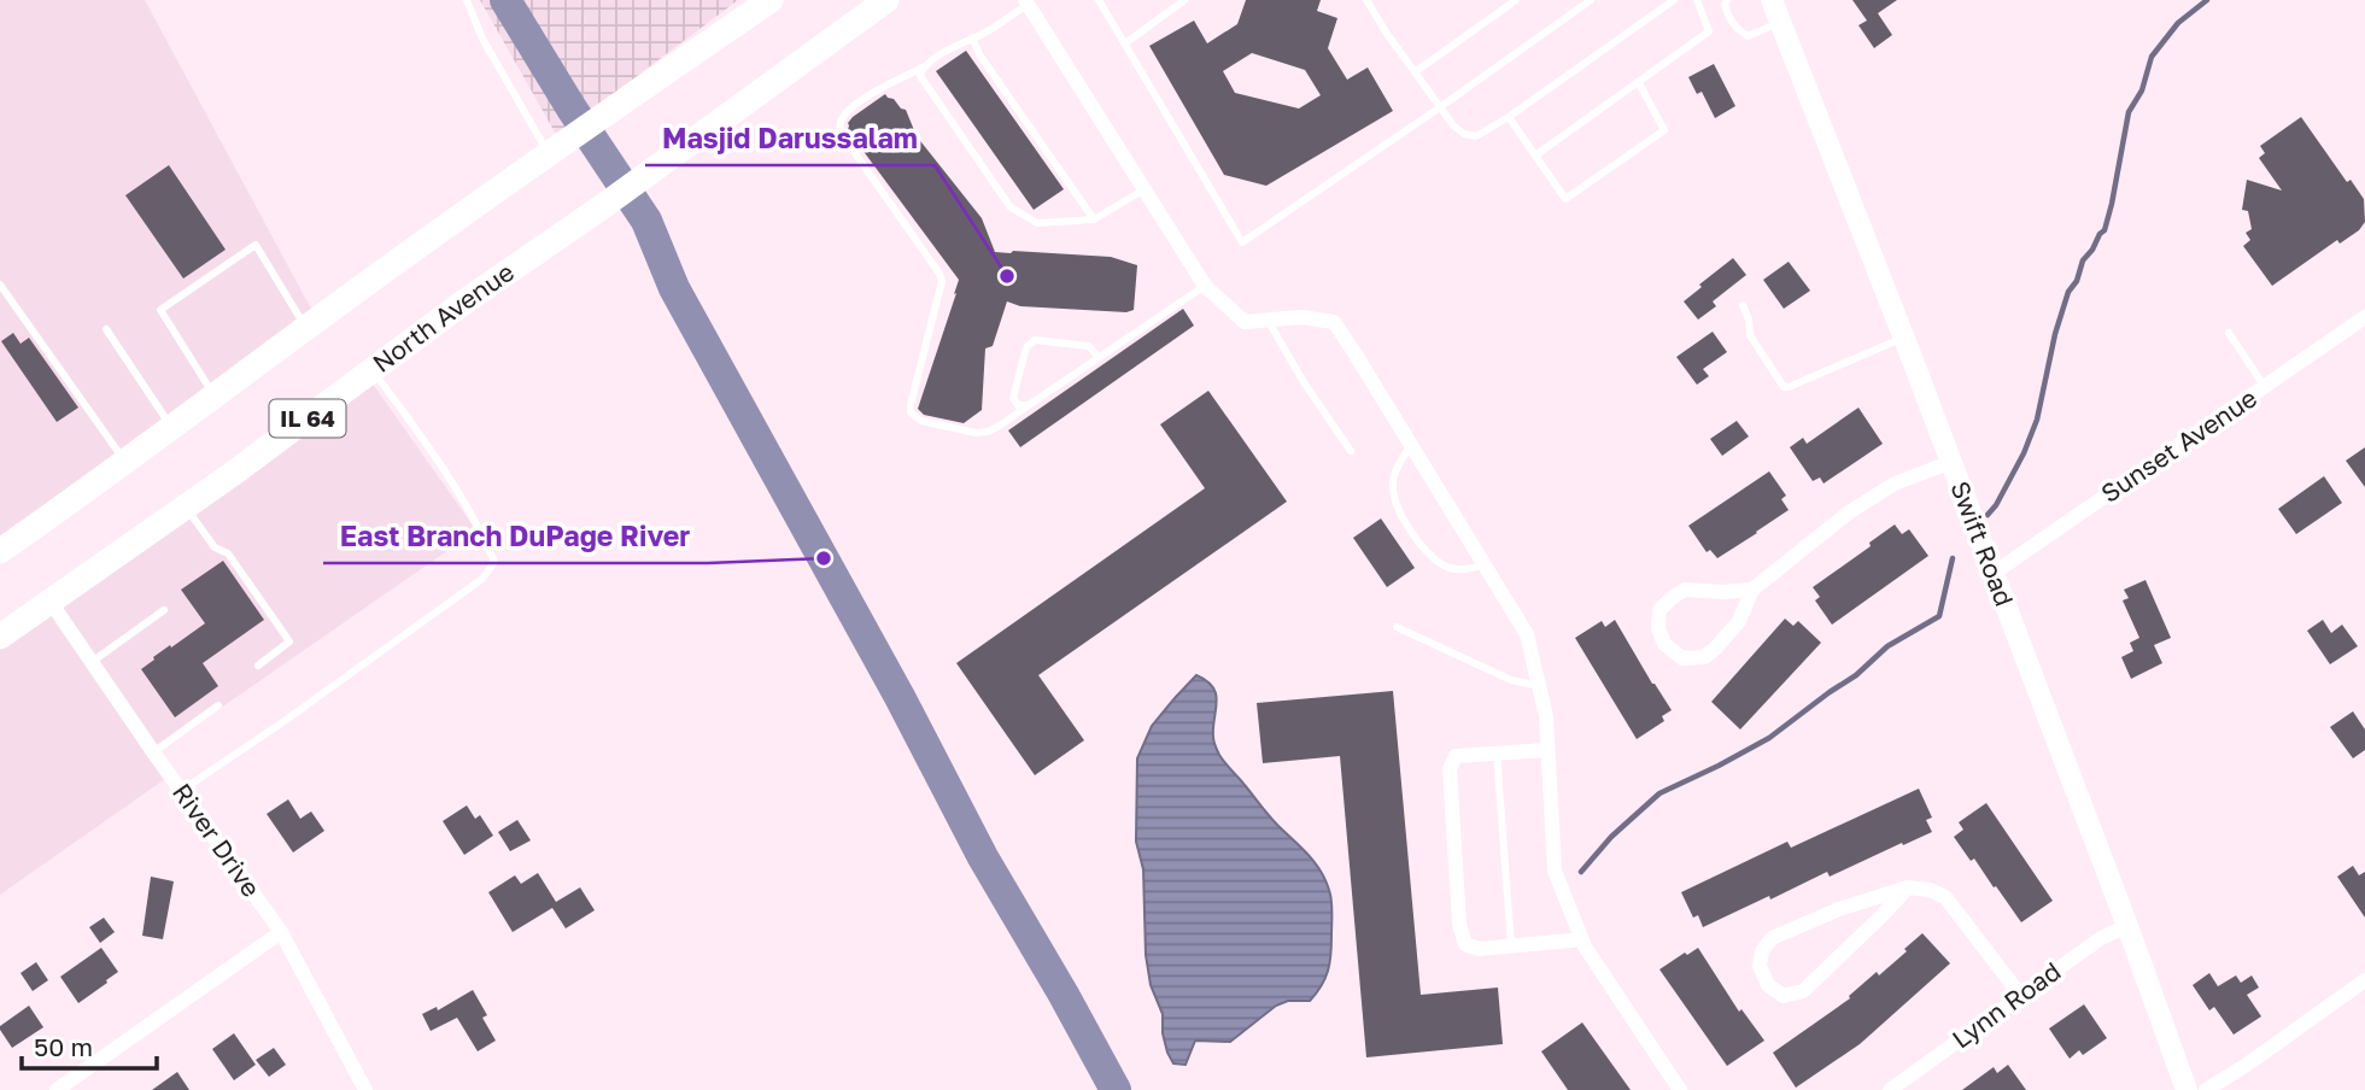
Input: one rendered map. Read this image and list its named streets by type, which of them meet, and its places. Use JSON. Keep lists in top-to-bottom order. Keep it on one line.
{"streets":{"main road":["North Avenue","IL 64"],"street":["Sunset Avenue","Swift Road","River Drive","Lynn Road"]},"crossings":[["North Avenue","River Drive"],["Sunset Avenue","Swift Road"],["Swift Road","Lynn Road"]],"places":["Masjid Darussalam","East Branch DuPage River"],"scale_bar":"50 m"}
